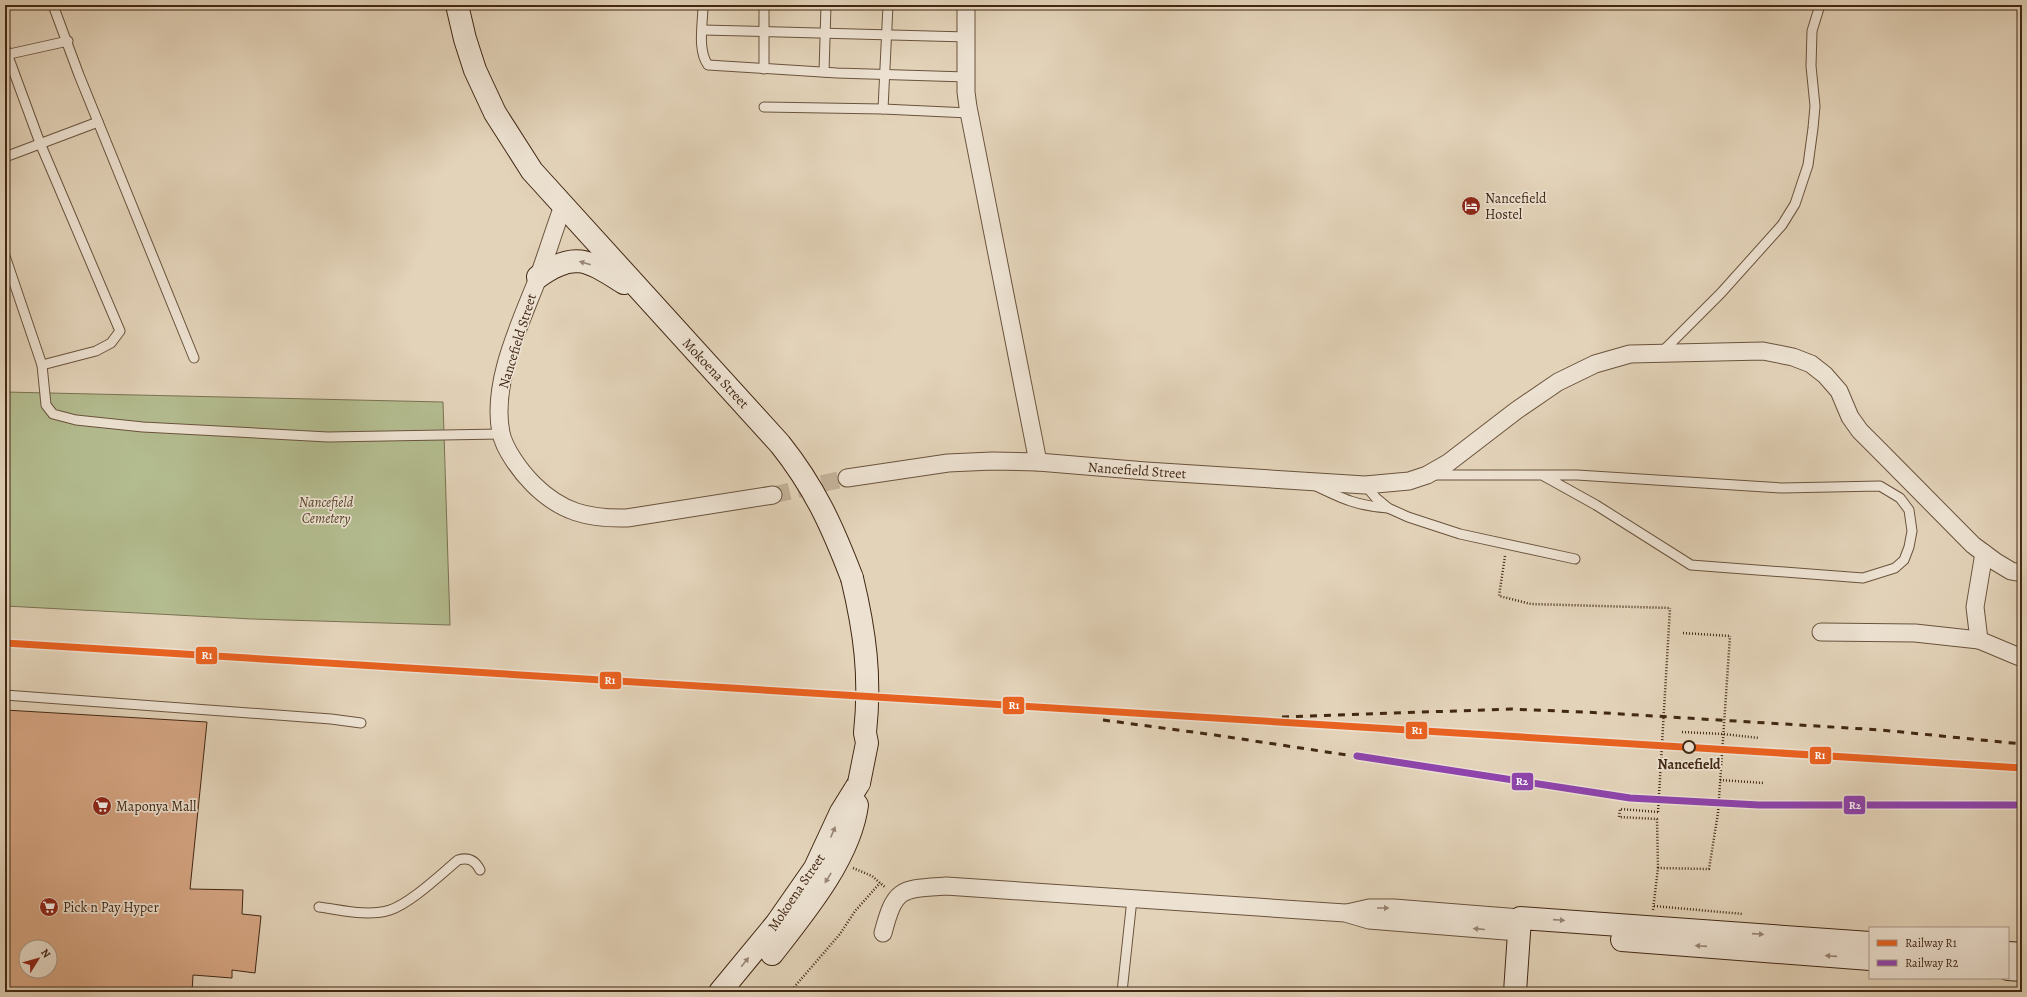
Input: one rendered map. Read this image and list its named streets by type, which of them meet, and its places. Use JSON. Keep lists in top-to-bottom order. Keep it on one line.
{"streets":{"main road":["Mokoena Street"],"street":["Nancefield Street"]},"crossings":[["Nancefield Street","Mokoena Street"]],"parks":["Nancefield Cemetery"],"places":{"hotel":["Nancefield Hostel"],"other":["Nancefield"],"supermarket":["Maponya Mall","Pick n Pay Hyper"]},"lines":["rail line R1","rail line R2"],"legend":["Railway R1","Railway R2"],"north":"top right"}
